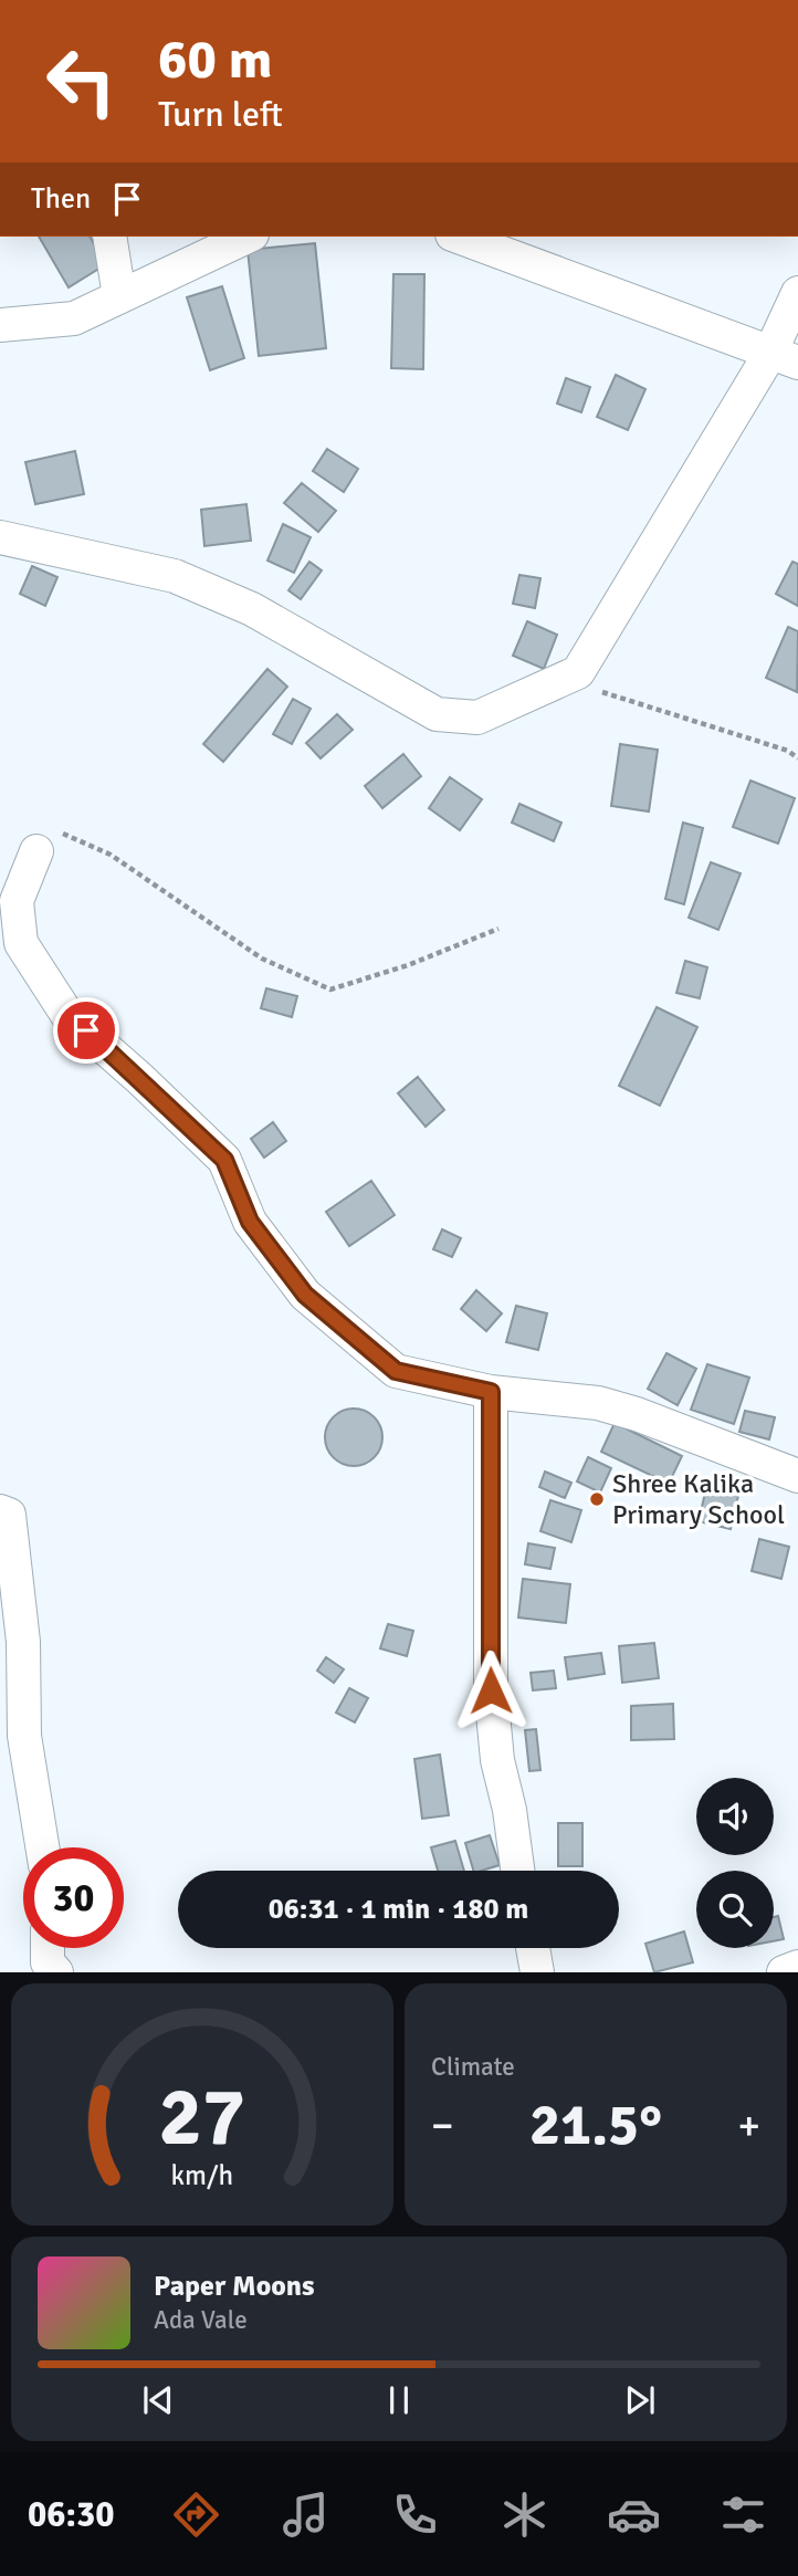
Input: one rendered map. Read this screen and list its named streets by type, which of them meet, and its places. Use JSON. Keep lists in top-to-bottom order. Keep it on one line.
{"places":["Shree Kalika Primary School"],"page":{"turn":["60 m","Turn left"],"then":"Then","limit":"30","trip":"06:31 · 1 min · 180 m","tile":"Climate","heat":["−","21.5°","+"],"song":["Paper Moons","Ada Vale"],"tabs":"06:30","gauge":["27","km/h"]}}
